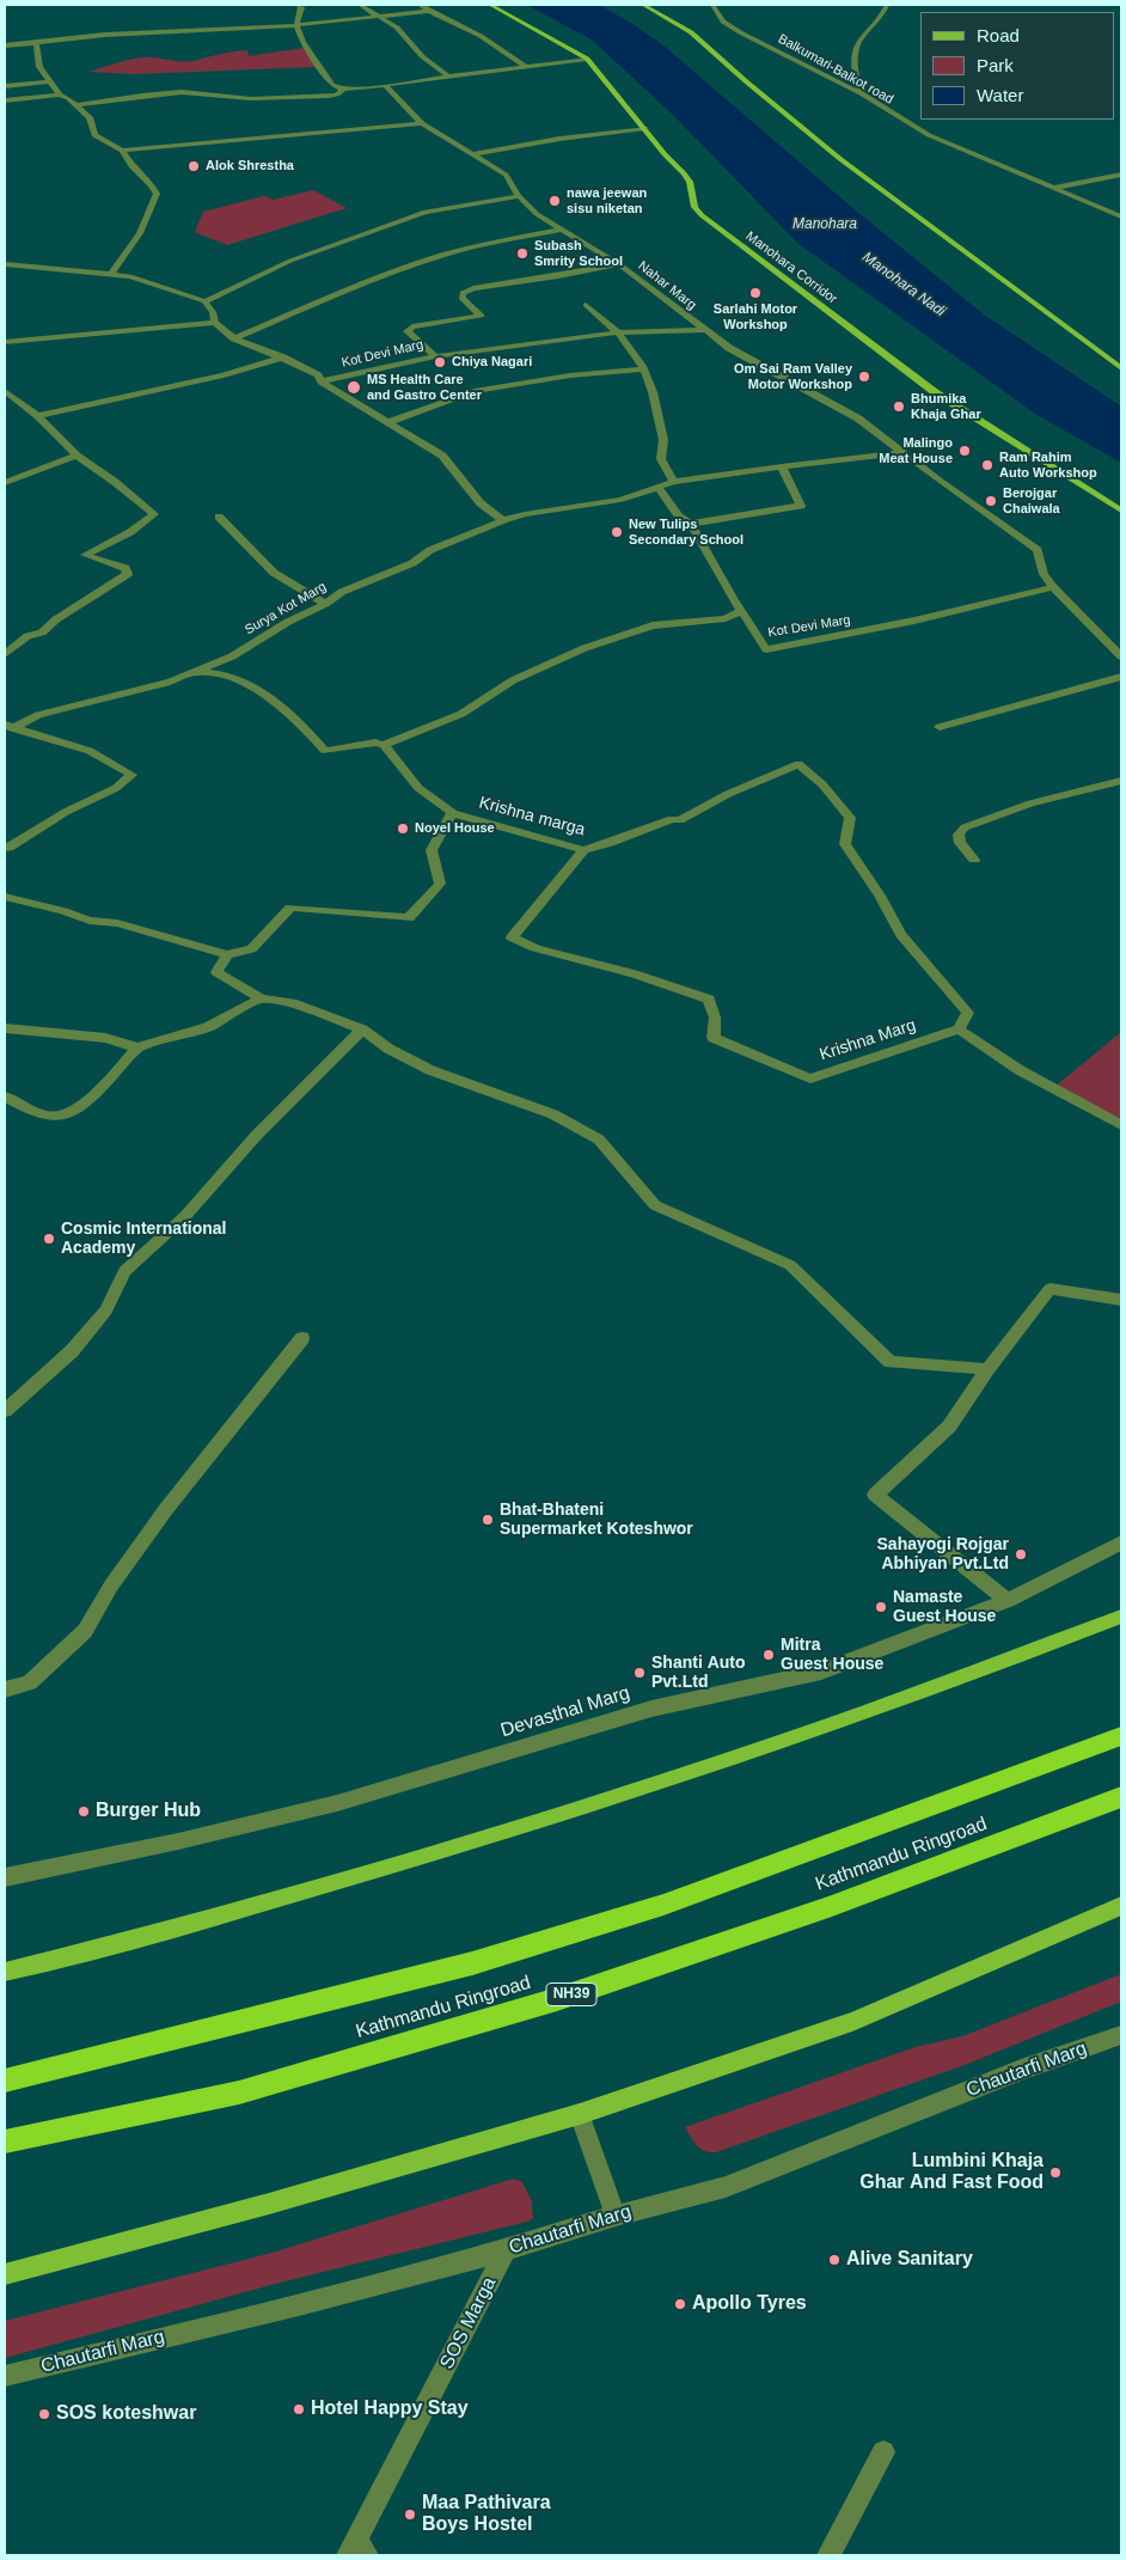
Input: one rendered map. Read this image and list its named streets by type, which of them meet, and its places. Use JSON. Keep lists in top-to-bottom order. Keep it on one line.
{"streets":{"highway":["Kathmandu Ringroad","NH39"],"main road":["Manohara Corridor"],"street":["Balkumari-Balkot road","Nahar Marg","Kot Devi Marg","Surya Kot Marg","Krishna marga","Krishna Marg","Devasthal Marg","Chautarfi Marg","SOS Marga"]},"crossings":[["Nahar Marg","Kot Devi Marg"],["Nahar Marg","Surya Kot Marg"],["Kot Devi Marg","Surya Kot Marg"],["Krishna marga","Krishna Marg"],["Chautarfi Marg","SOS Marga"]],"water":["Manohara","Manohara Nadi"],"places":["Alok Shrestha","nawa jeewan sisu niketan","Subash Smrity School","Sarlahi Motor Workshop","Chiya Nagari","Om Sai Ram Valley Motor Workshop","MS Health Care and Gastro Center","Bhumika Khaja Ghar","Malingo Meat House","Ram Rahim Auto Workshop","Berojgar Chaiwala","New Tulips Secondary School","Noyel House","Cosmic International Academy","Bhat-Bhateni Supermarket Koteshwor","Sahayogi Rojgar Abhiyan Pvt.Ltd","Namaste Guest House","Mitra Guest House","Shanti Auto Pvt.Ltd","Burger Hub","Lumbini Khaja Ghar And Fast Food","Alive Sanitary","Apollo Tyres","Hotel Happy Stay","SOS koteshwar","Maa Pathivara Boys Hostel"],"legend":["Road","Park","Water"]}
